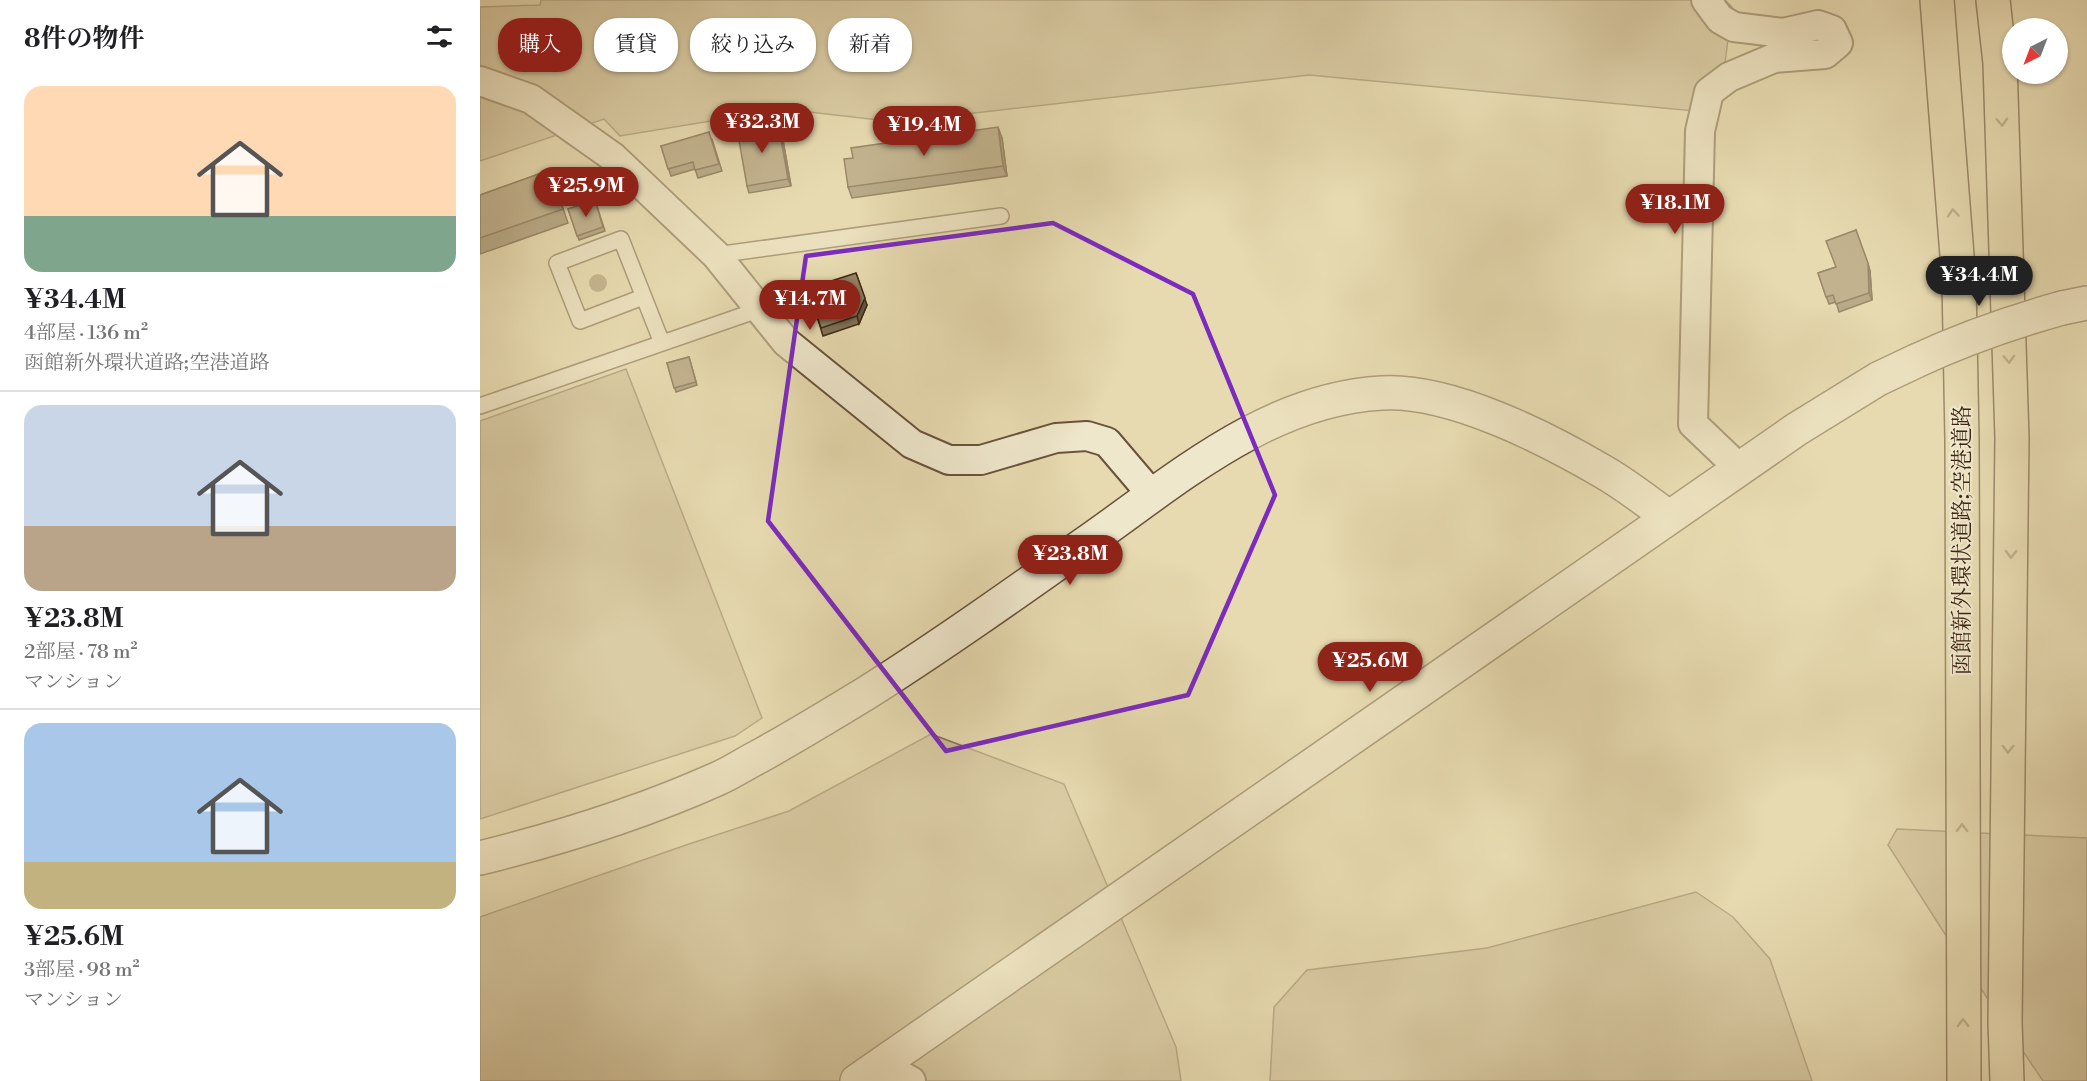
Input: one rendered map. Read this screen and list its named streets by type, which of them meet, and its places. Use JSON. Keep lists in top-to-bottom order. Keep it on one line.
{"streets":{"highway":["函館新外環状道路;空港道路"]},"north":"bottom left","page":{"heading":"8件の物件","chip":["購入","賃貸","絞り込み","新着"],"list":[{"name":"¥34.4M","note":"4部屋 · 136 m² · 函館新外環状道路;空港道路"},{"name":"¥23.8M","note":"2部屋 · 78 m² · マンション"},{"name":"¥25.6M","note":"3部屋 · 98 m² · マンション"}],"price":["¥32.3M","¥19.4M","¥25.9M","¥18.1M","¥34.4M","¥14.7M","¥23.8M","¥25.6M"]}}
